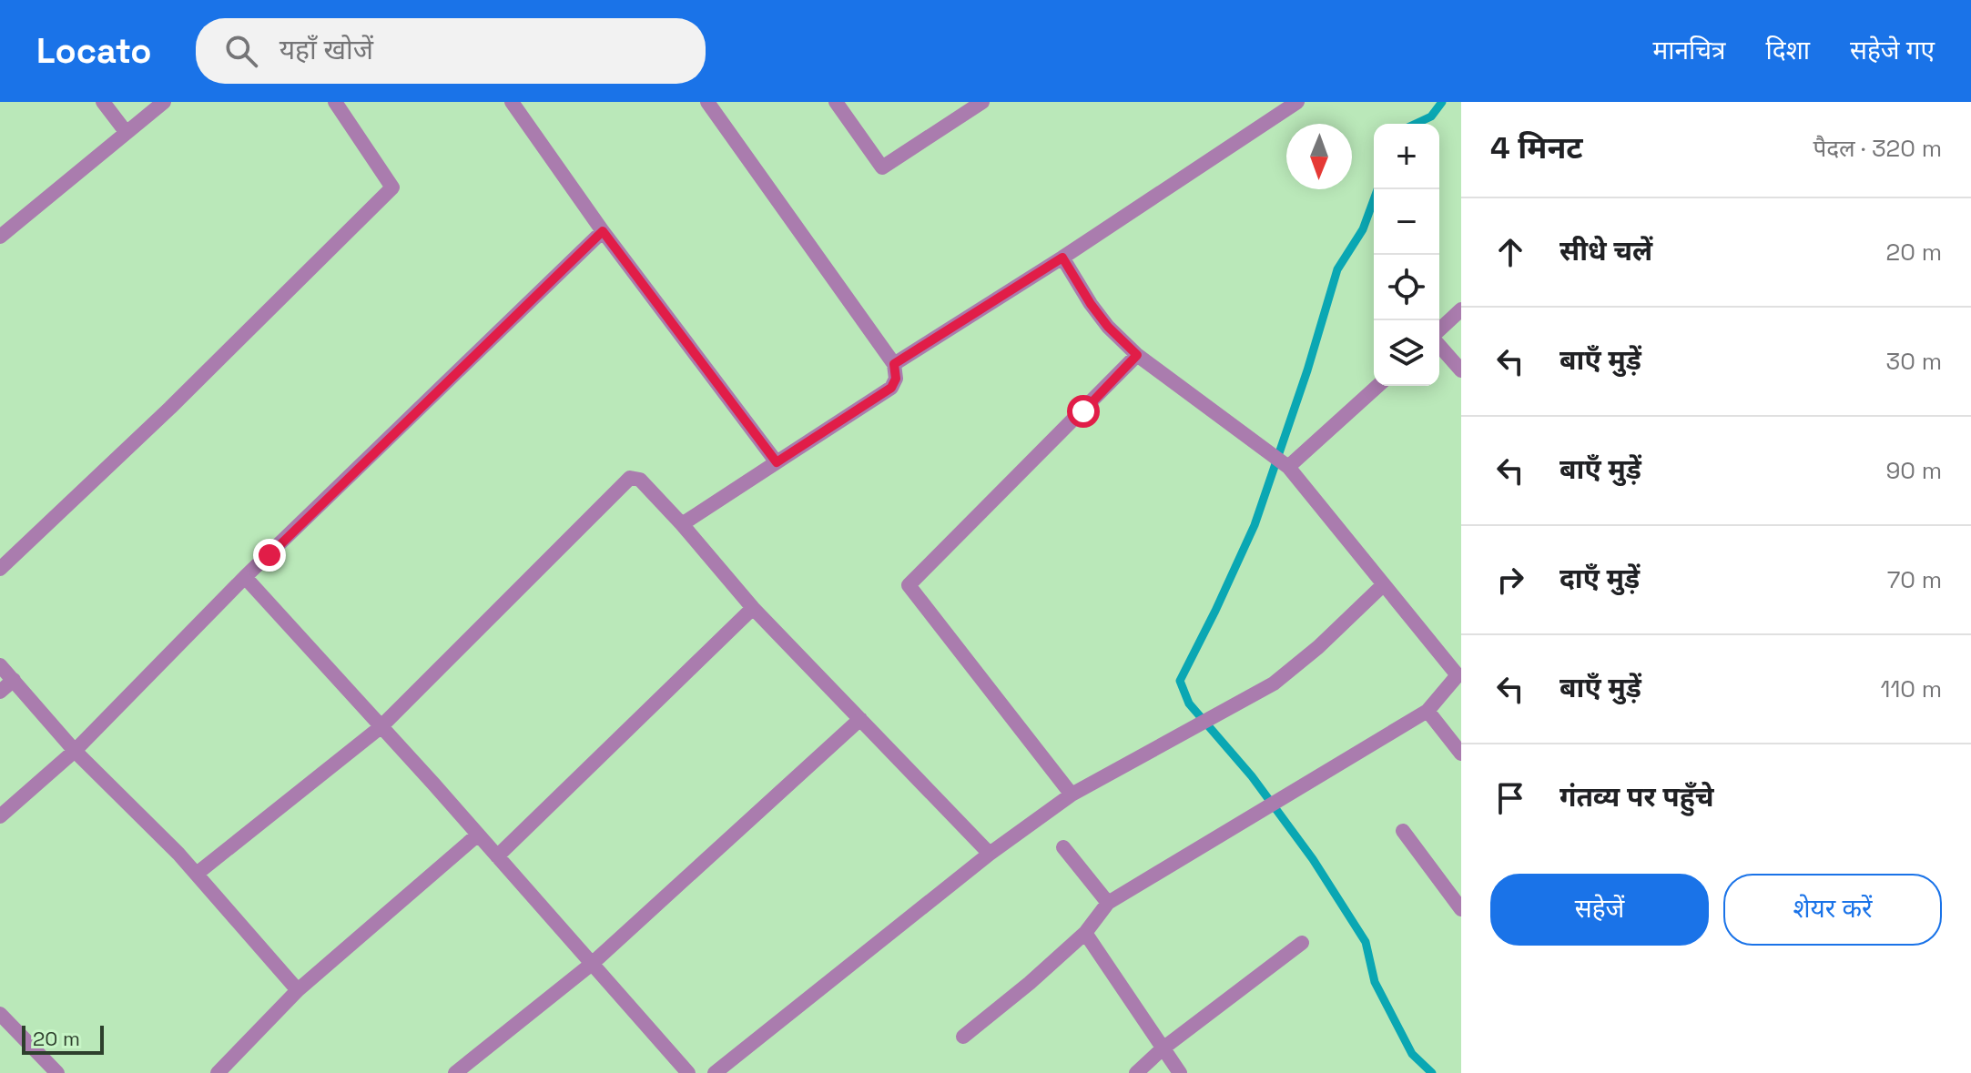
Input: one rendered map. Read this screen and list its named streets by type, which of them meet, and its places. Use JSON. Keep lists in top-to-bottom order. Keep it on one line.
{"scale_bar":"20 m","north":"bottom","page":{"header":"Locato","search":"यहाँ खोजें","nav":["मानचित्र","दिशा","सहेजे गए"],"heading":["4 मिनट","पैदल · 320 m"],"map_buttons":["+","−"],"list":[["सीधे चलें","20 m"],["बाएँ मुड़ें","30 m"],["बाएँ मुड़ें","90 m"],["दाएँ मुड़ें","70 m"],["बाएँ मुड़ें","110 m"],"गंतव्य पर पहुँचे"],"buttons":["सहेजें","शेयर करें"],"scale":"20 m"}}
